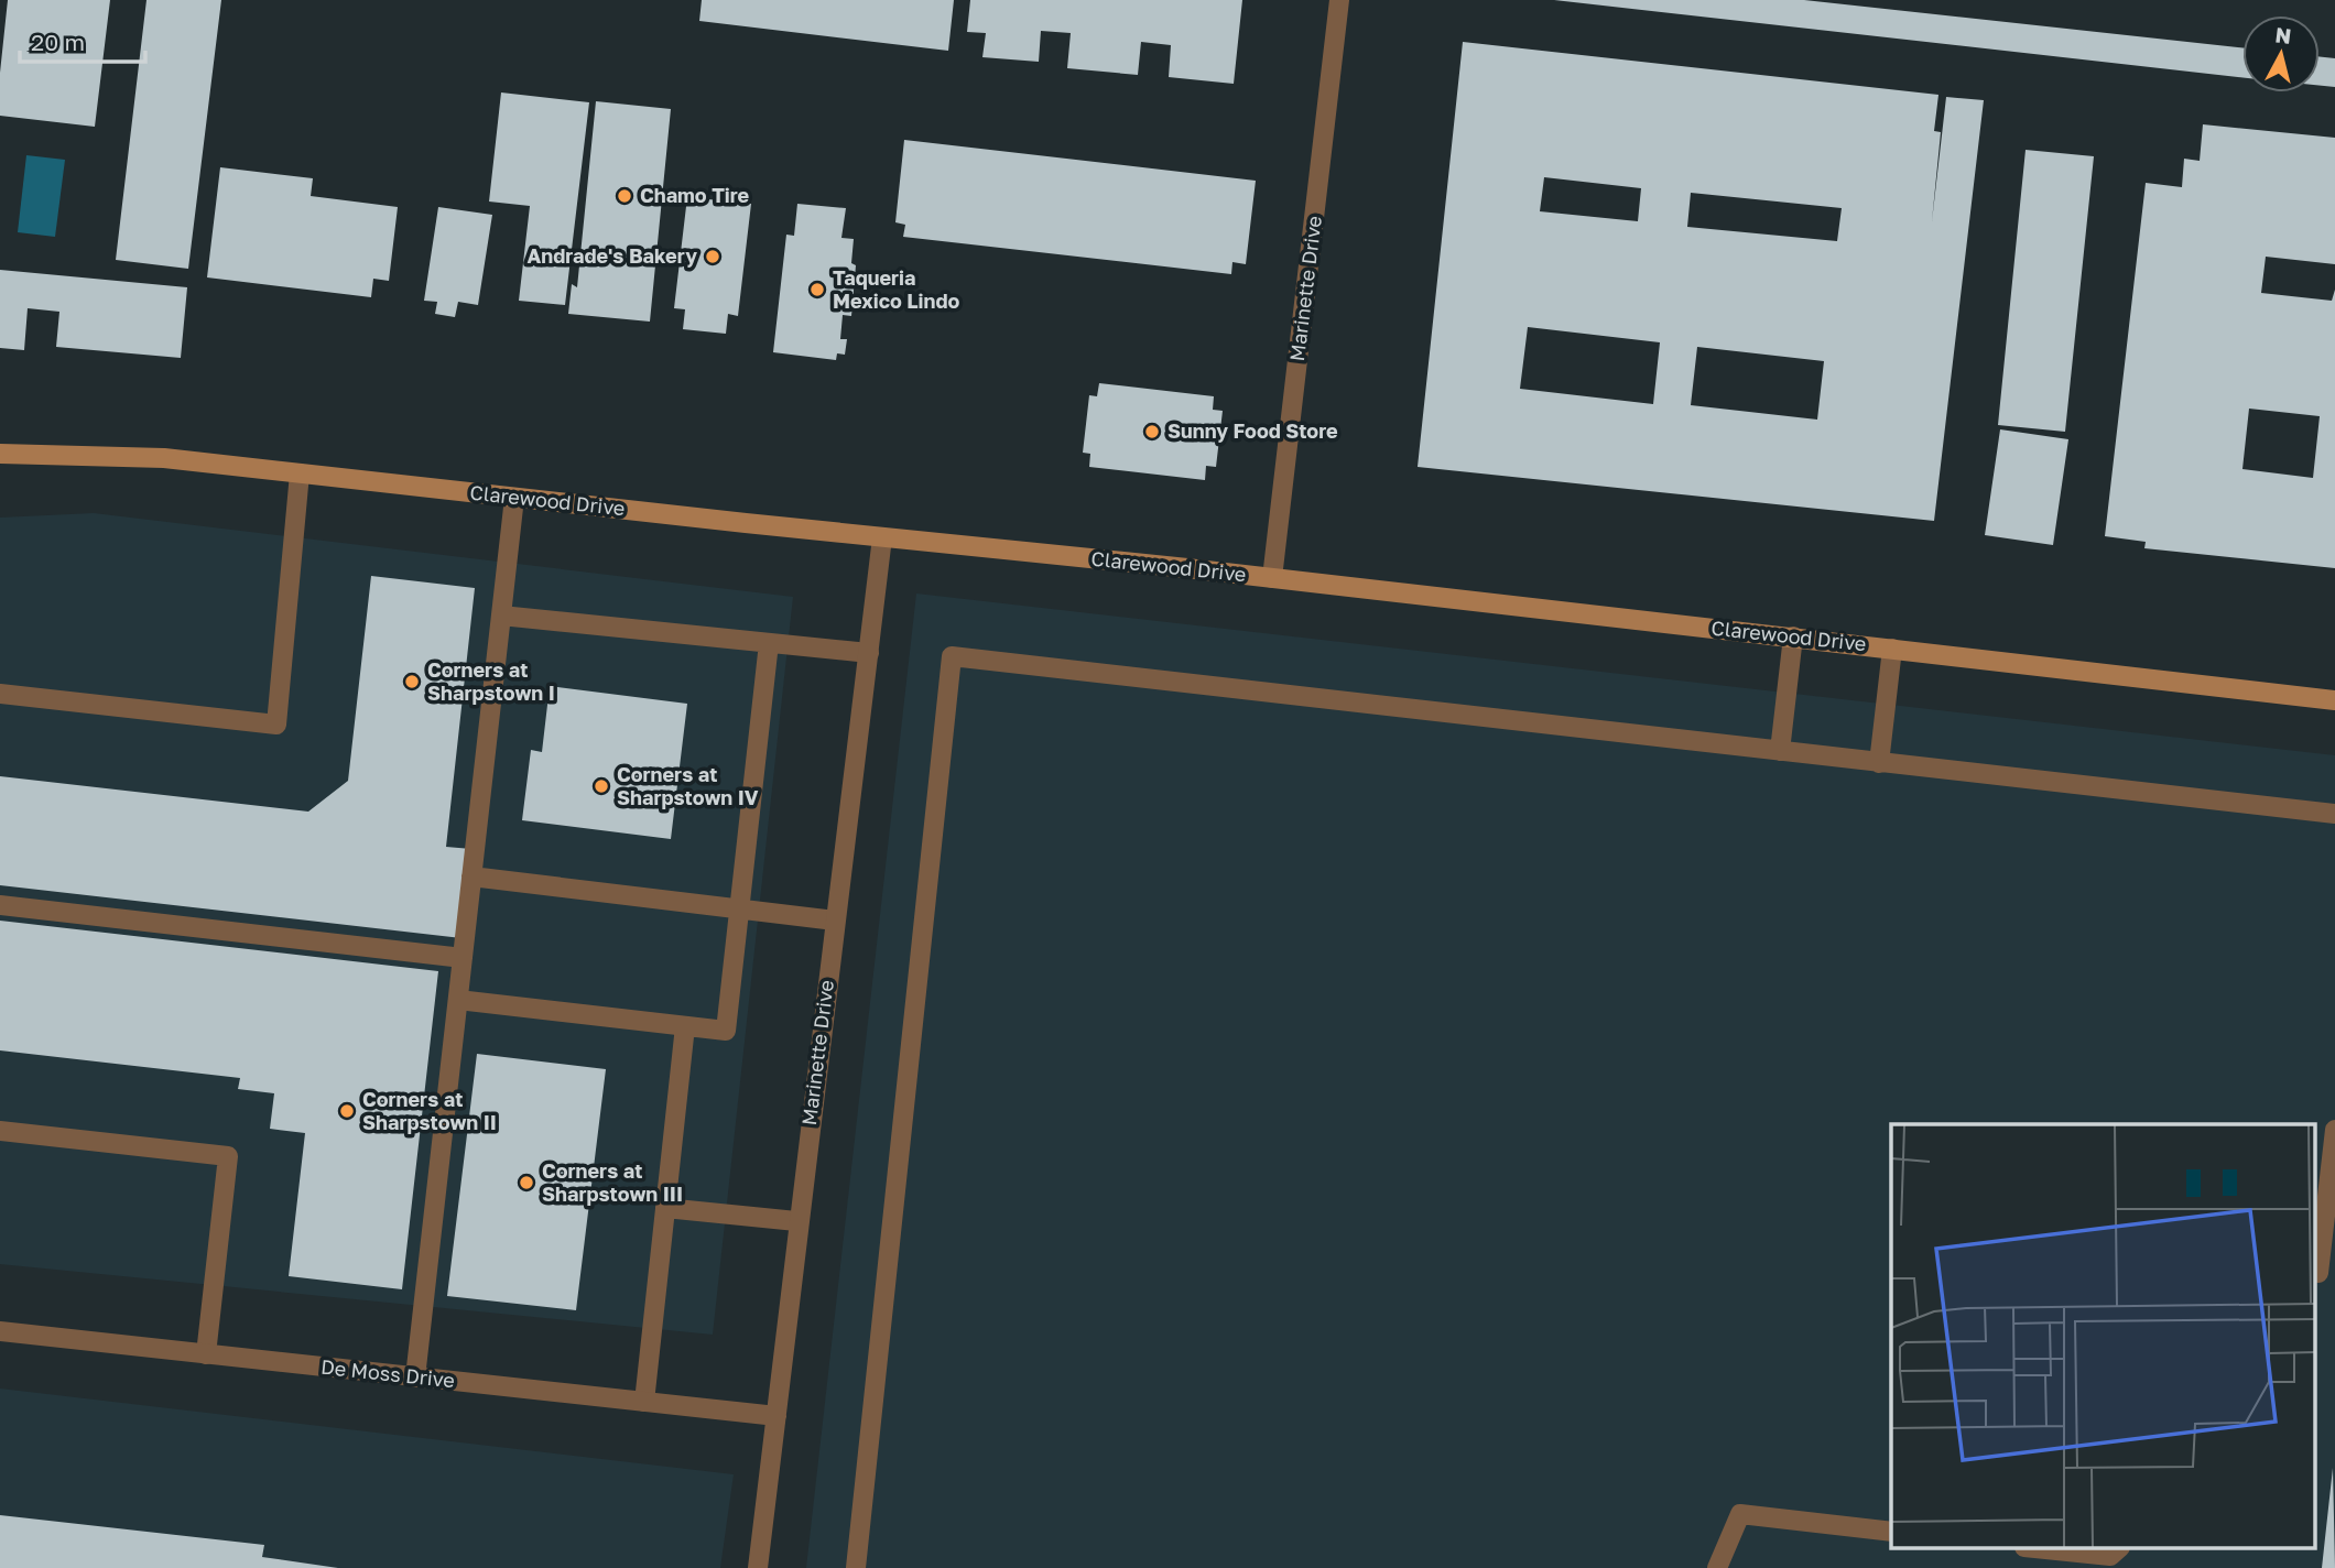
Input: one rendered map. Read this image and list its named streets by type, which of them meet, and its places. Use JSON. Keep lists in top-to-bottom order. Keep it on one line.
{"streets":{"street":["Marinette Drive","Clarewood Drive","De Moss Drive"]},"crossings":[["Marinette Drive","Clarewood Drive"],["Marinette Drive","De Moss Drive"]],"places":["Chamo Tire","Andrade's Bakery","Taqueria Mexico Lindo","Sunny Food Store","Corners at Sharpstown I","Corners at Sharpstown IV","Corners at Sharpstown II","Corners at Sharpstown III"],"scale_bar":"20 m","north":"top"}
